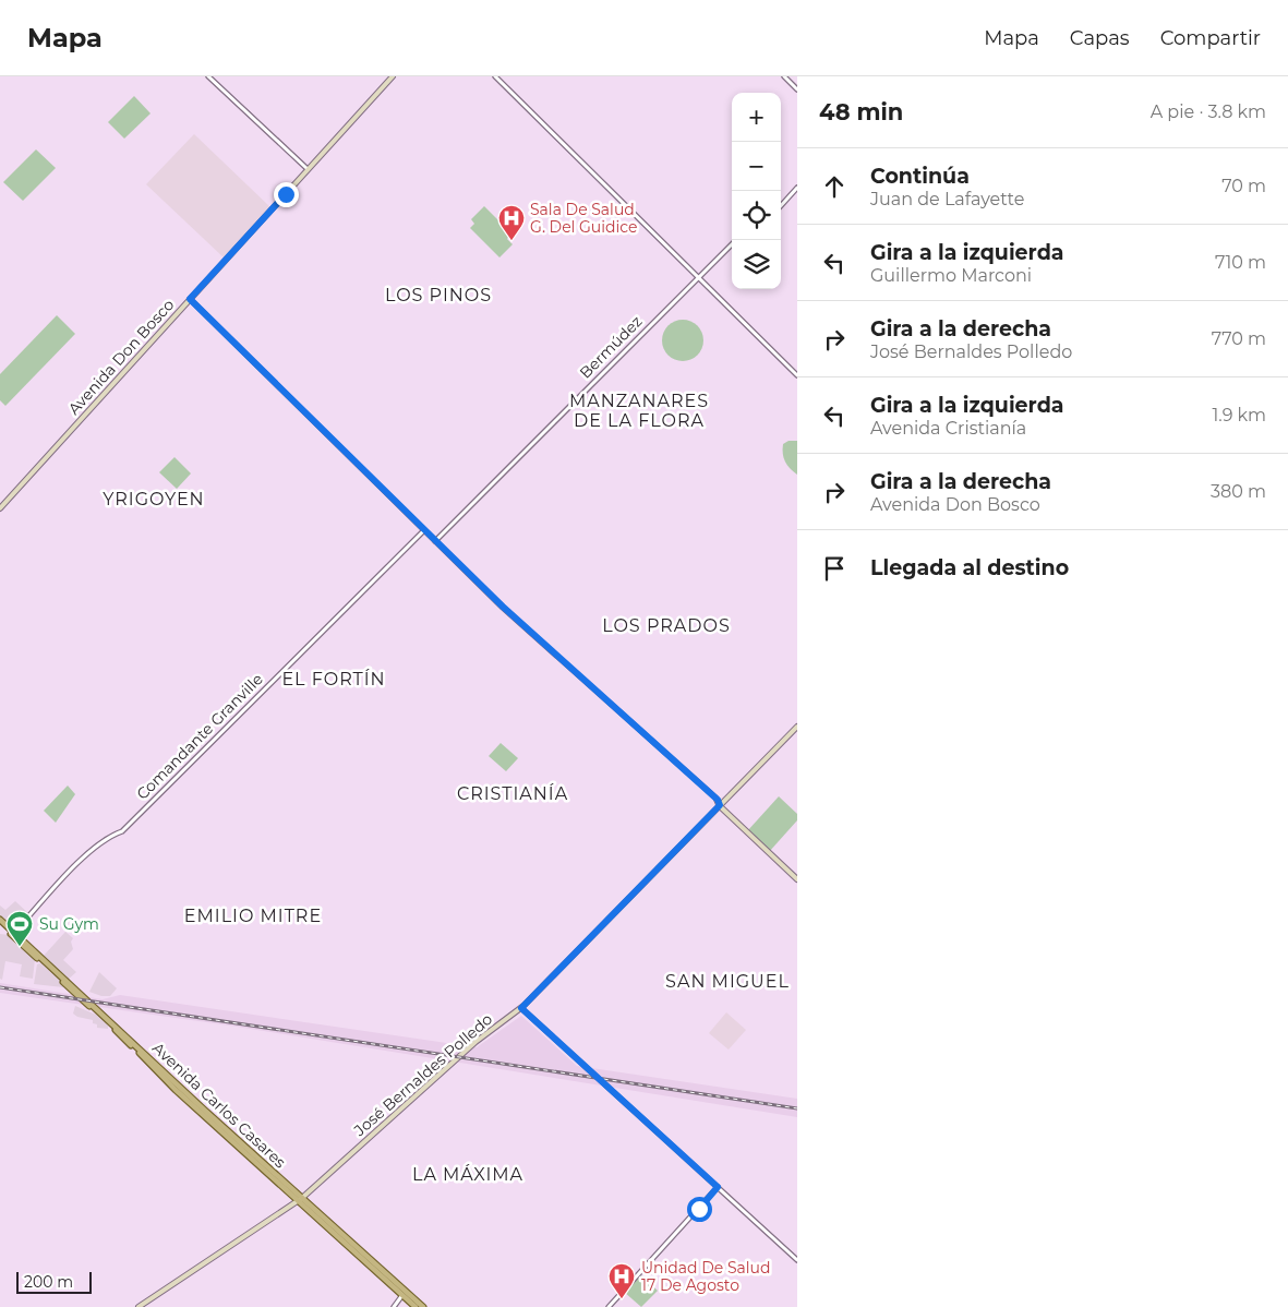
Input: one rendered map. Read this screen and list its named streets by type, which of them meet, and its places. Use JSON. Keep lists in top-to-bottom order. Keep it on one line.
{"streets":{"main road":["Avenida Don Bosco","José Bernaldes Polledo","Avenida Carlos Casares"],"street":["Bermúdez","Comandante Granville"]},"crossings":[["Comandante Granville","Avenida Carlos Casares"],["José Bernaldes Polledo","Avenida Carlos Casares"]],"districts":["LOS PINOS","MANZANARES DE LA FLORA","YRIGOYEN","LOS PRADOS","EL FORTÍN","CRISTIANÍA","EMILIO MITRE","SAN MIGUEL","LA MÁXIMA"],"places":{"hospital":["Sala De Salud G. Del Guidice","Unidad De Salud 17 De Agosto"],"sports":["Su Gym"]},"scale_bar":"200 m","page":{"header":"Mapa","nav":["Mapa","Capas","Compartir"],"heading":["48 min","A pie · 3.8 km"],"map_buttons":["+","−"],"list":[["Continúa","Juan de Lafayette","70 m"],["Gira a la izquierda","Guillermo Marconi","710 m"],["Gira a la derecha","José Bernaldes Polledo","770 m"],["Gira a la izquierda","Avenida Cristianía","1.9 km"],["Gira a la derecha","Avenida Don Bosco","380 m"],"Llegada al destino"],"scale":"200 m"}}
